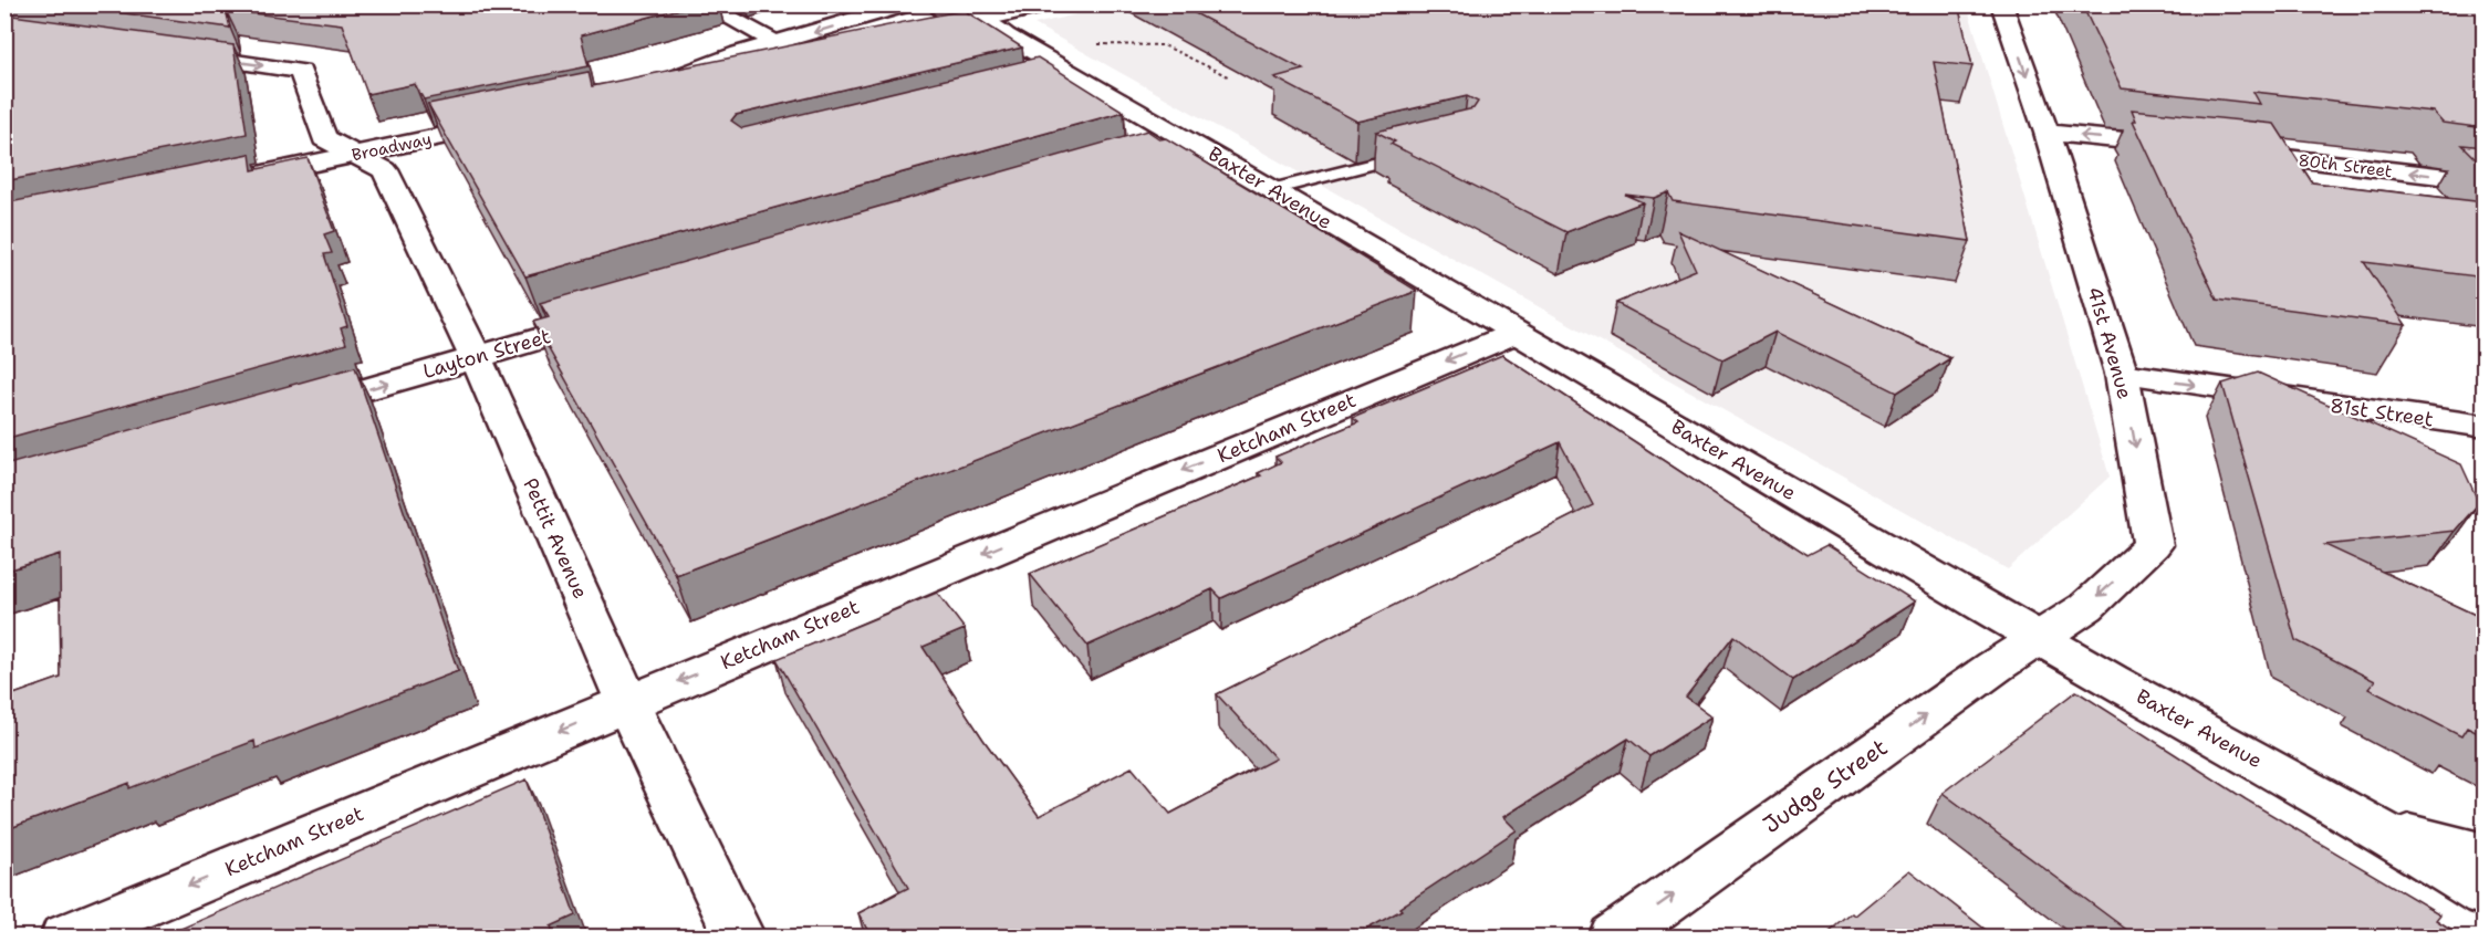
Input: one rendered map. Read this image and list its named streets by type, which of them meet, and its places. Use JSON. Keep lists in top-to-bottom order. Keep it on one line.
{"streets":{"street":["Broadway","80th Street","Baxter Avenue","41st Avenue","Layton Street","81st Street","Ketcham Street","Pettit Avenue","Judge Street"]},"crossings":[["Broadway","Pettit Avenue"],["Baxter Avenue","41st Avenue"],["Baxter Avenue","Ketcham Street"],["Baxter Avenue","Judge Street"],["41st Avenue","81st Street"],["41st Avenue","Judge Street"],["Layton Street","Pettit Avenue"],["Ketcham Street","Pettit Avenue"]],"one_way":["80th Street","41st Avenue","Layton Street","81st Street","Ketcham Street","Judge Street"]}
